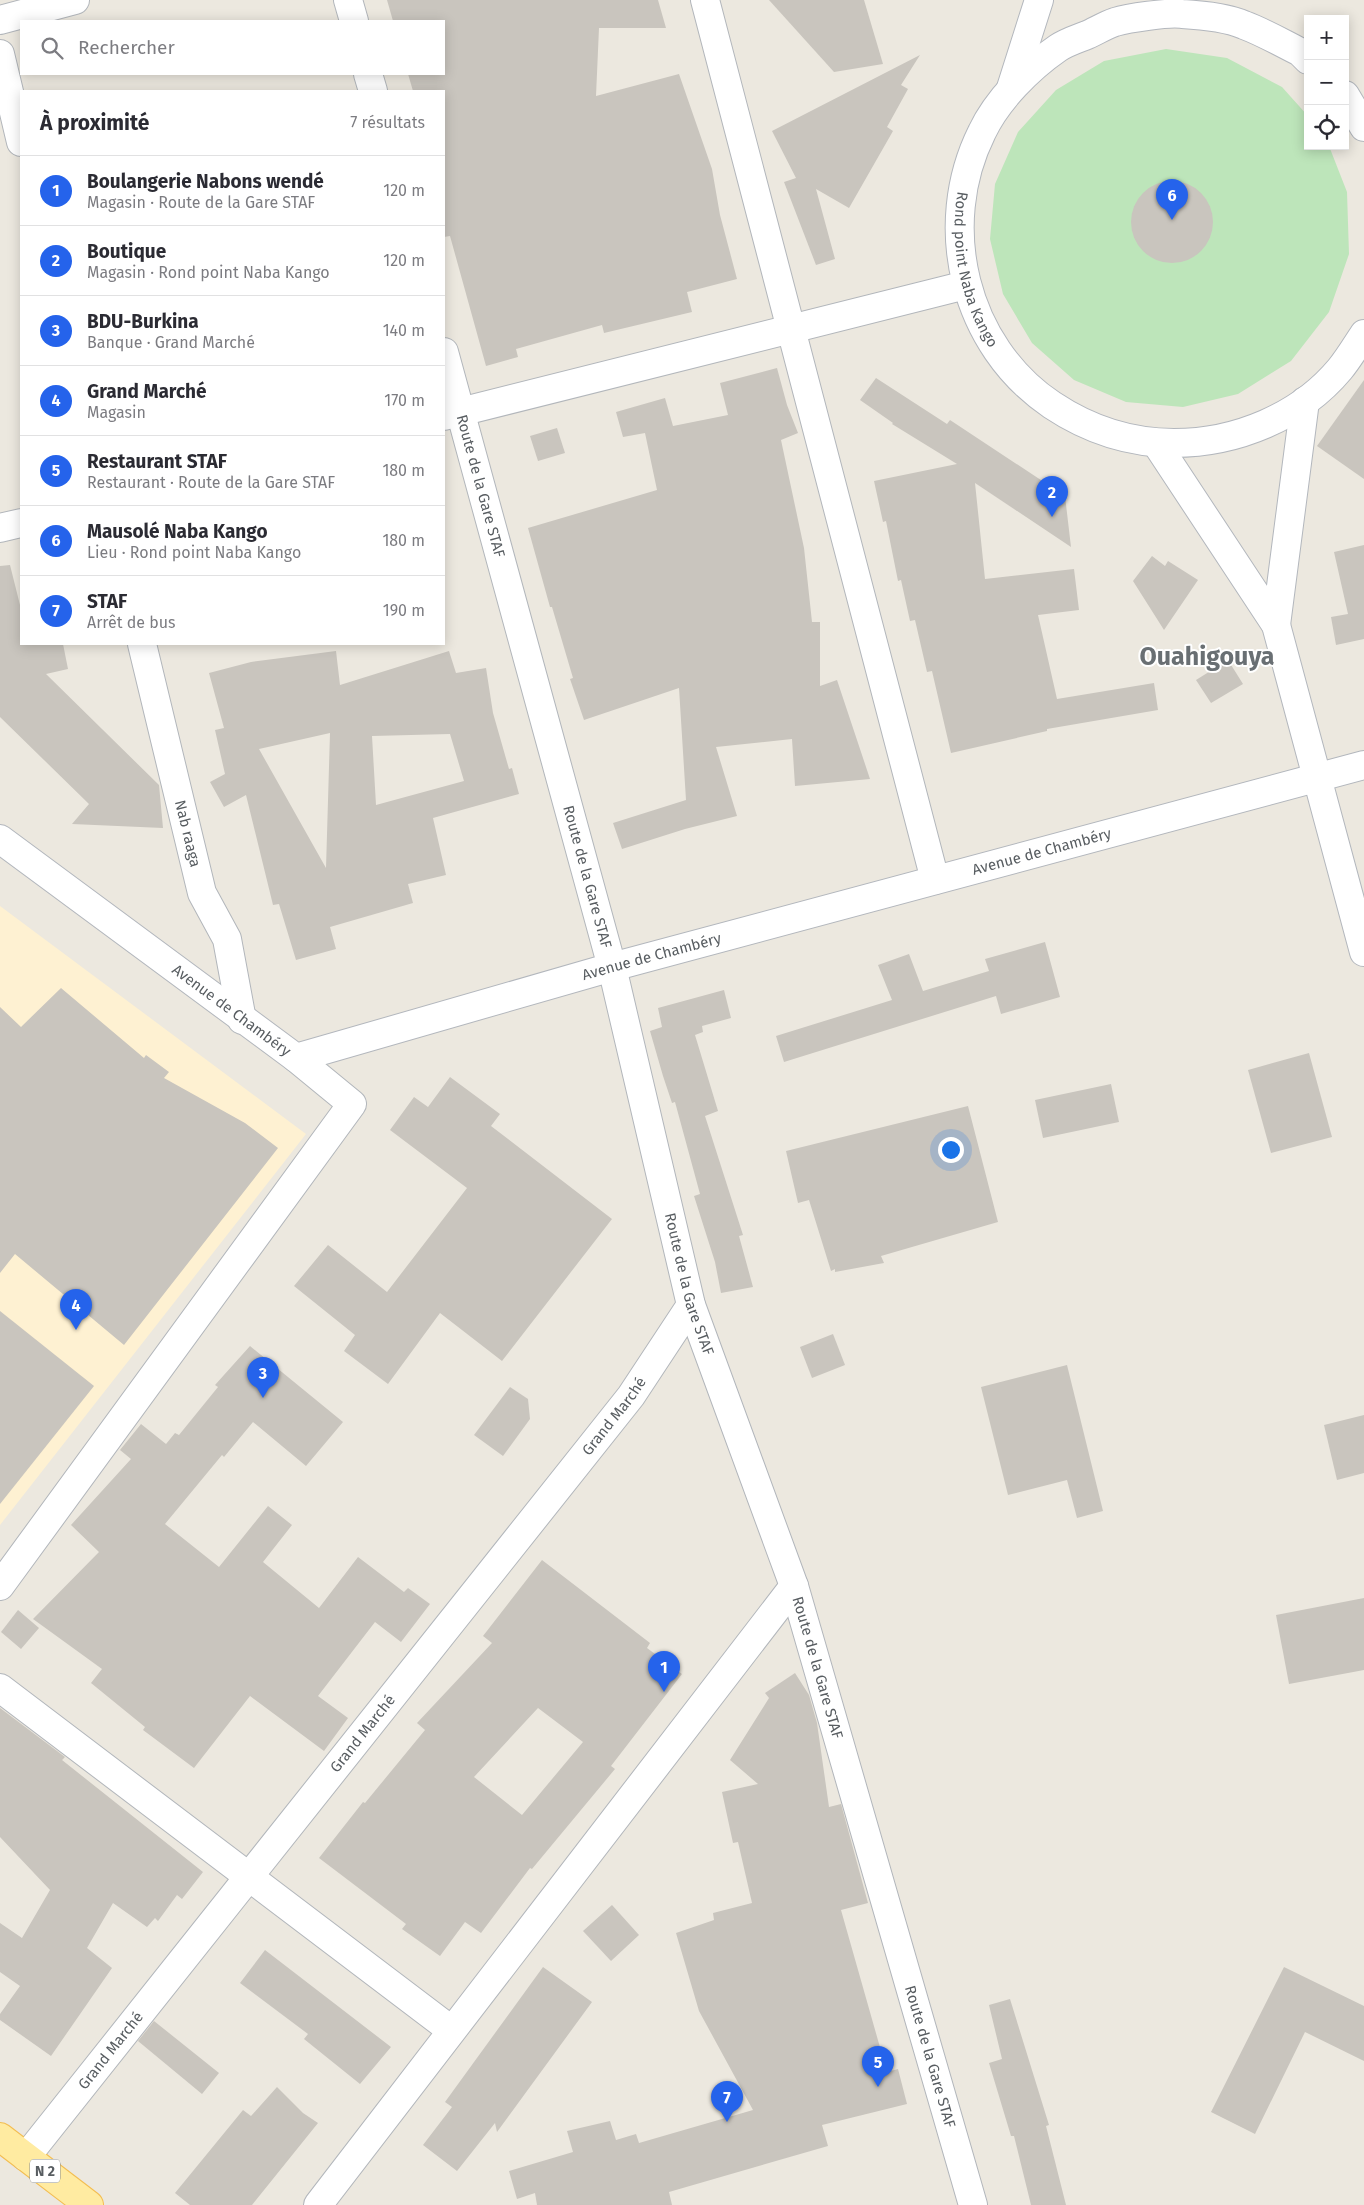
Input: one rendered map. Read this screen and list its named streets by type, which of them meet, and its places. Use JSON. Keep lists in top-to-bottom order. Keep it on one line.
{"streets":{"main road":["N 2"],"street":["Rond point Naba Kango","Route de la Gare STAF","Nab raaga","Avenue de Chambéry","Grand Marché"]},"crossings":[["Route de la Gare STAF","Avenue de Chambéry"],["Route de la Gare STAF","Grand Marché"],["Nab raaga","Avenue de Chambéry"],["Grand Marché","N 2"]],"districts":["Ouahigouya"],"page":{"map_buttons":["+","−"],"search":"Rechercher","heading":["À proximité","7 résultats"],"list":[{"mark":"1","name":"Boulangerie Nabons wendé","note":"Magasin · Route de la Gare STAF","value":"120 m"},{"mark":"2","name":"Boutique","note":"Magasin · Rond point Naba Kango","value":"120 m"},{"mark":"3","name":"BDU-Burkina","note":"Banque · Grand Marché","value":"140 m"},{"mark":"4","name":"Grand Marché","note":"Magasin","value":"170 m"},{"mark":"5","name":"Restaurant STAF","note":"Restaurant · Route de la Gare STAF","value":"180 m"},{"mark":"6","name":"Mausolé Naba Kango","note":"Lieu · Rond point Naba Kango","value":"180 m"},{"mark":"7","name":"STAF","note":"Arrêt de bus","value":"190 m"}],"pins":["6","2","4","3","1","5","7"]}}
